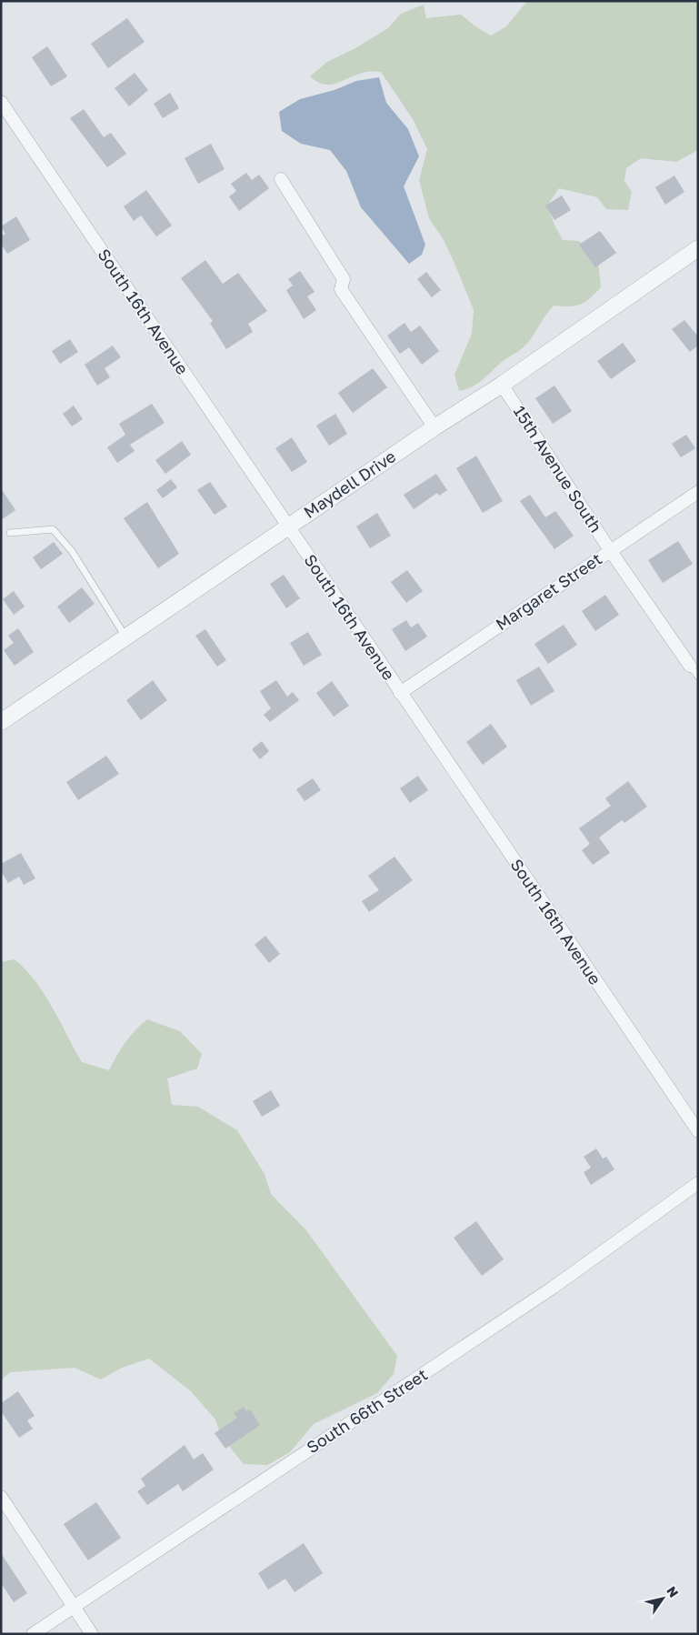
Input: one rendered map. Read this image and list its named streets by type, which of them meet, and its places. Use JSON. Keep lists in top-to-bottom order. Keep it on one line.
{"streets":{"street":["South 16th Avenue","15th Avenue South","Maydell Drive","Margaret Street","South 66th Street"]},"crossings":[["South 16th Avenue","Maydell Drive"],["South 16th Avenue","Margaret Street"],["15th Avenue South","Maydell Drive"],["15th Avenue South","Margaret Street"]],"north":"top right"}
